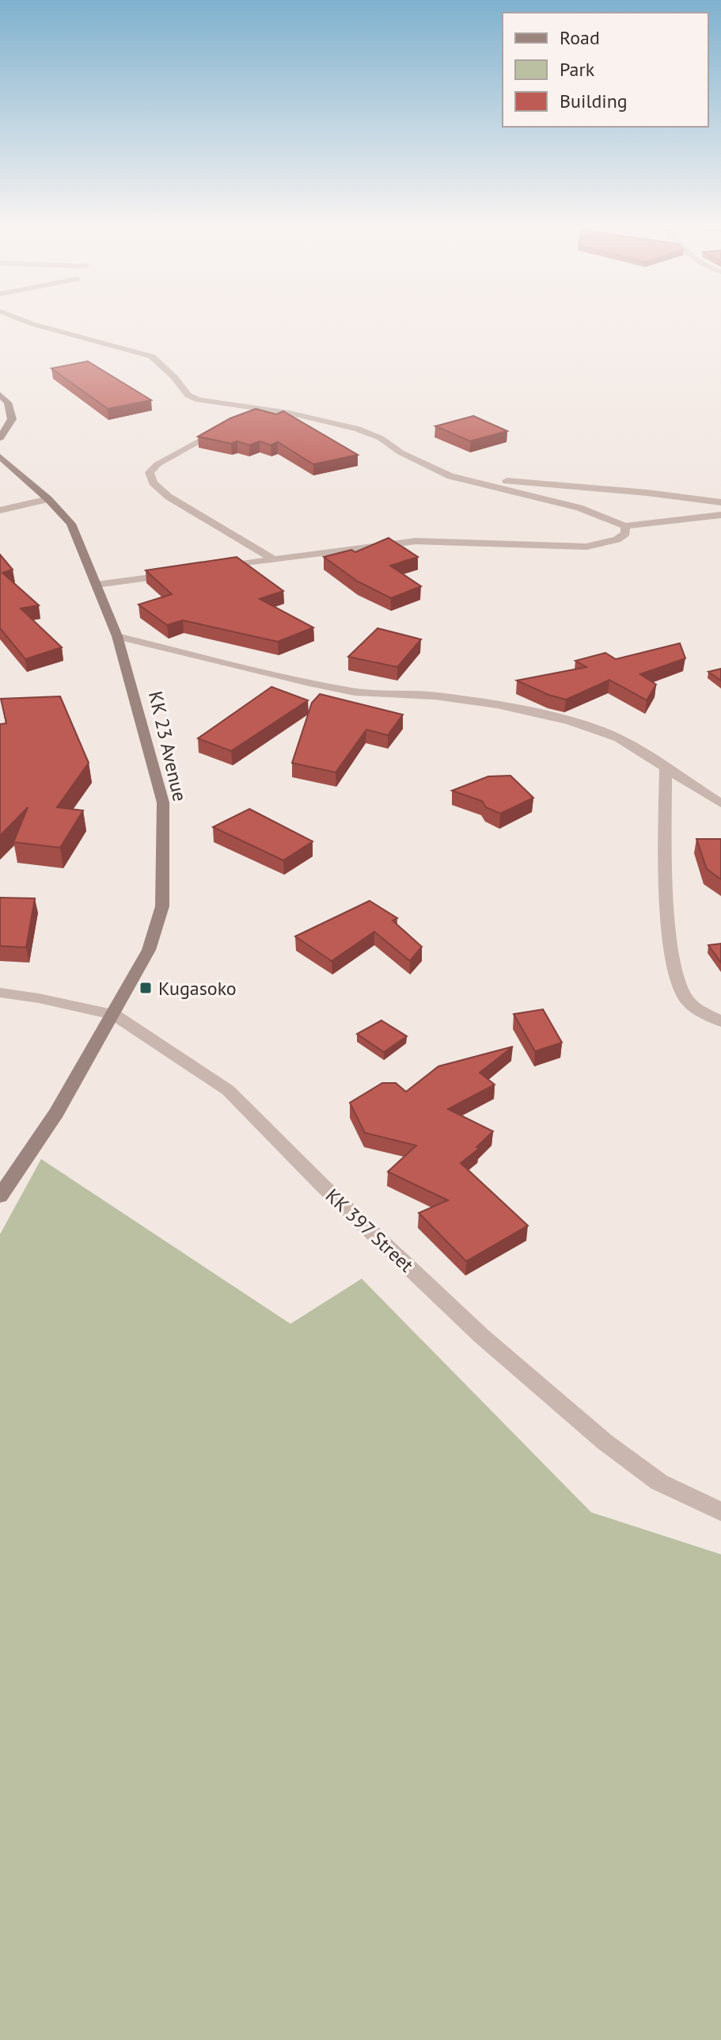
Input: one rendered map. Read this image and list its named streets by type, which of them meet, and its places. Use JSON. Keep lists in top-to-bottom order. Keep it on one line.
{"streets":{"main road":["KK 23 Avenue"],"street":["KK 397 Street"]},"crossings":[["KK 23 Avenue","KK 397 Street"]],"places":{"transit":["Kugasoko"]},"legend":["Road","Park","Building"]}
